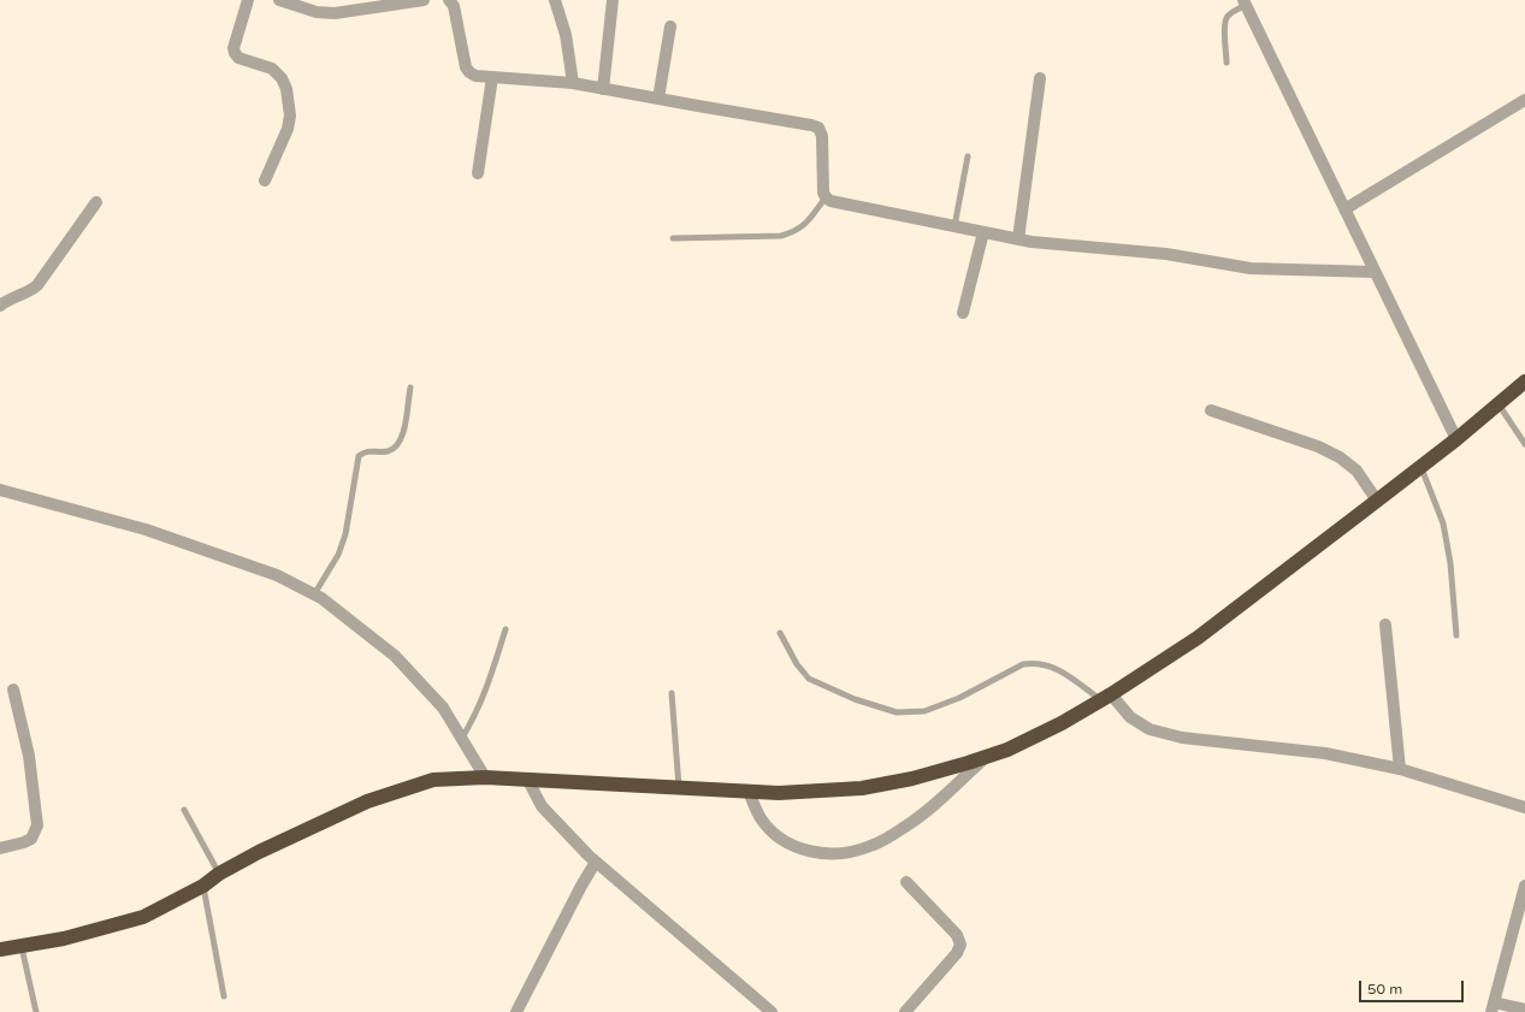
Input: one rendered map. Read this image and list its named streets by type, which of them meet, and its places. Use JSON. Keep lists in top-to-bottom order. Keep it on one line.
{"scale_bar":"50 m"}
